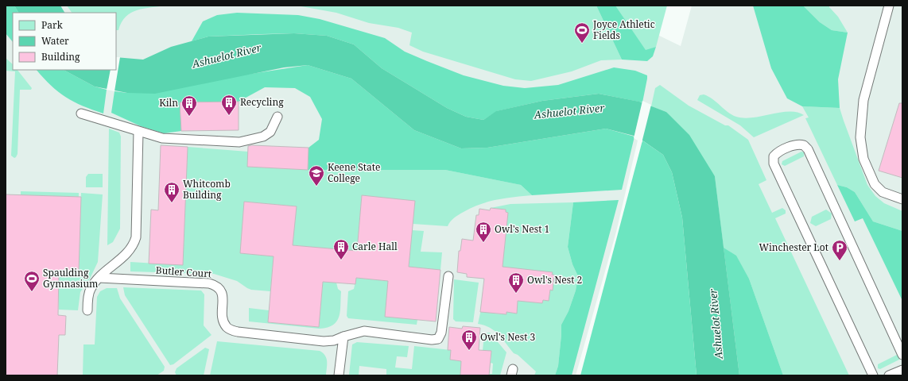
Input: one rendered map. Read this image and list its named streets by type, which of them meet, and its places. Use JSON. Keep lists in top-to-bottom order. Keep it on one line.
{"streets":{"lane":["Butler Court"]},"water":["Ashuelot River"],"places":{"sports":["Joyce Athletic Fields","Spaulding Gymnasium"],"building":["Recycling","Kiln","Whitcomb Building","Owl's Nest 1","Carle Hall","Owl's Nest 2","Owl's Nest 3"],"school or university":["Keene State College"],"parking":["Winchester Lot"]},"legend":["Park","Water","Building"]}
